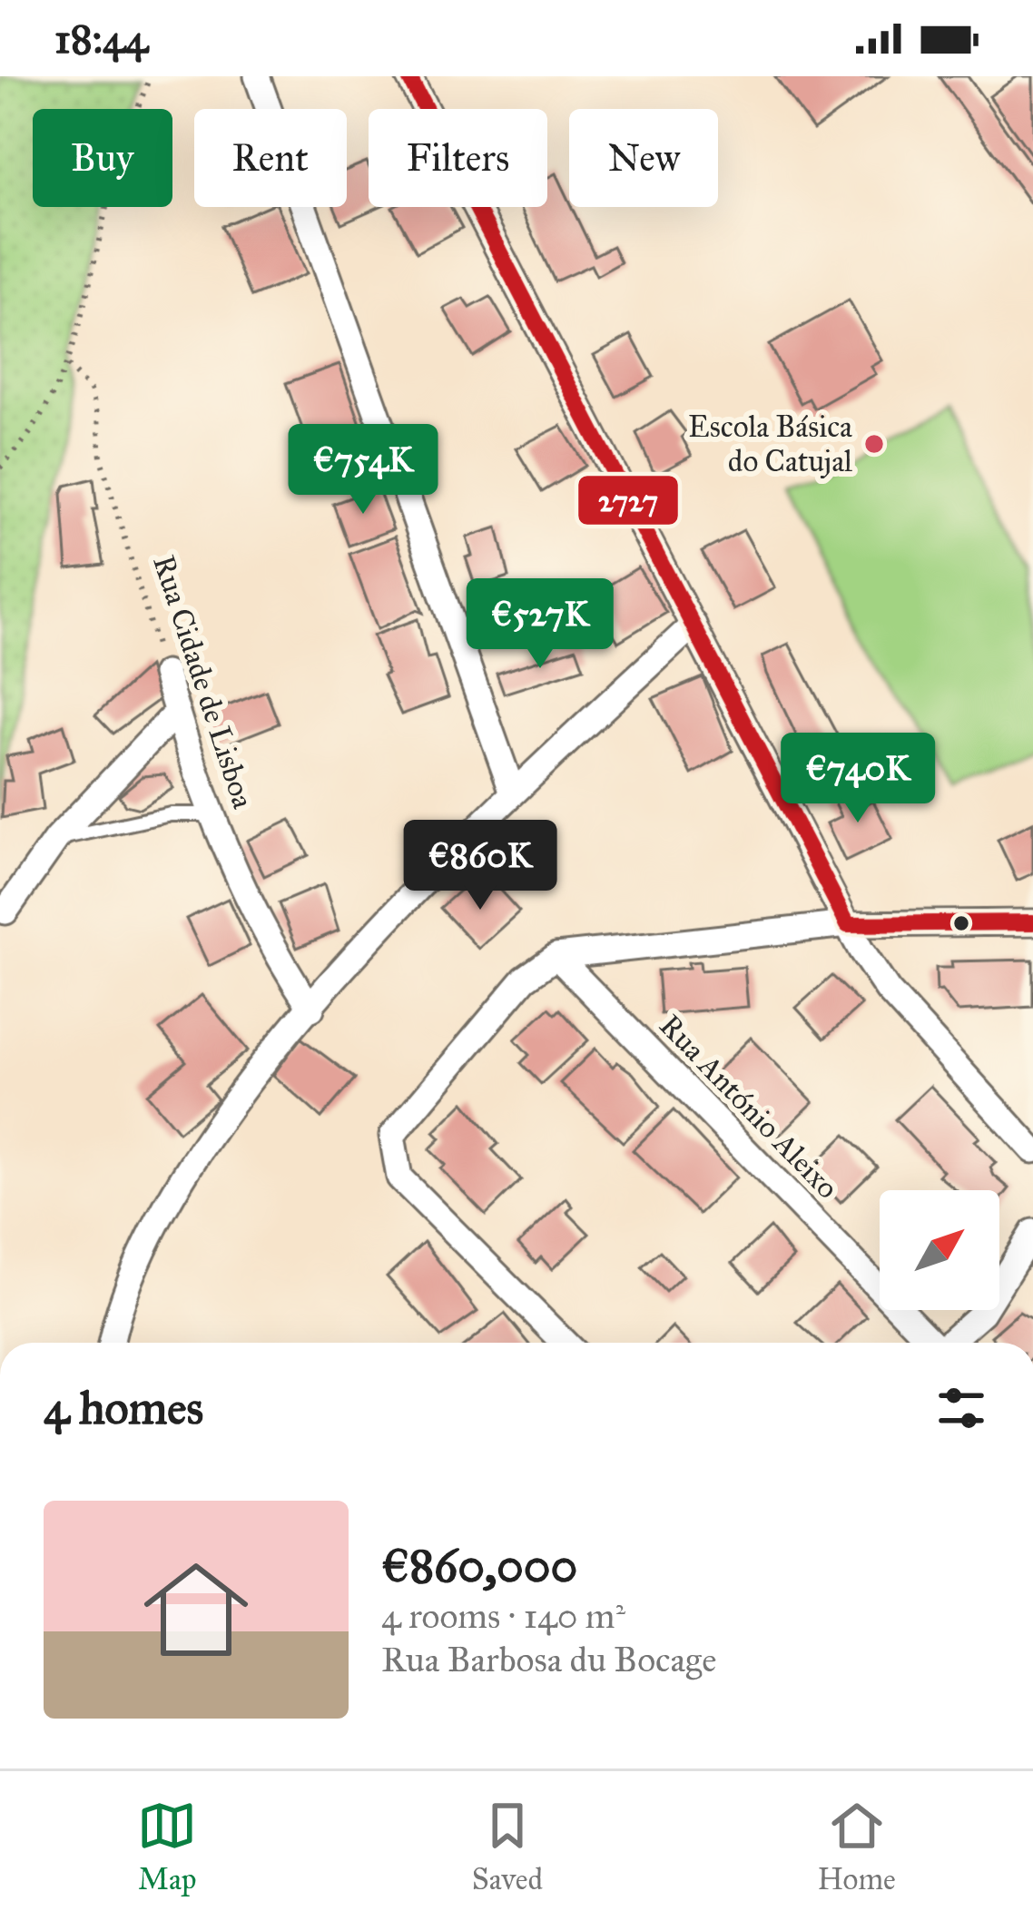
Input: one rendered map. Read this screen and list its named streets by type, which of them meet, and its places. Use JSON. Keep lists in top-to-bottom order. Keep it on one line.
{"streets":{"street":["Rua Cidade de Lisboa","Rua António Aleixo"]},"places":["Escola Básica do Catujal"],"lines":["transit line 2727"],"north":"top right","page":{"status":"18:44","chip":["Buy","Rent","Filters","New"],"price":["€754K","€527K","€740K","€860K"],"heading":"4 homes","list":[{"name":"€860,000","note":"4 rooms · 140 m² · Rua Barbosa du Bocage"}],"tabs":["Map","Saved","Home"]}}
